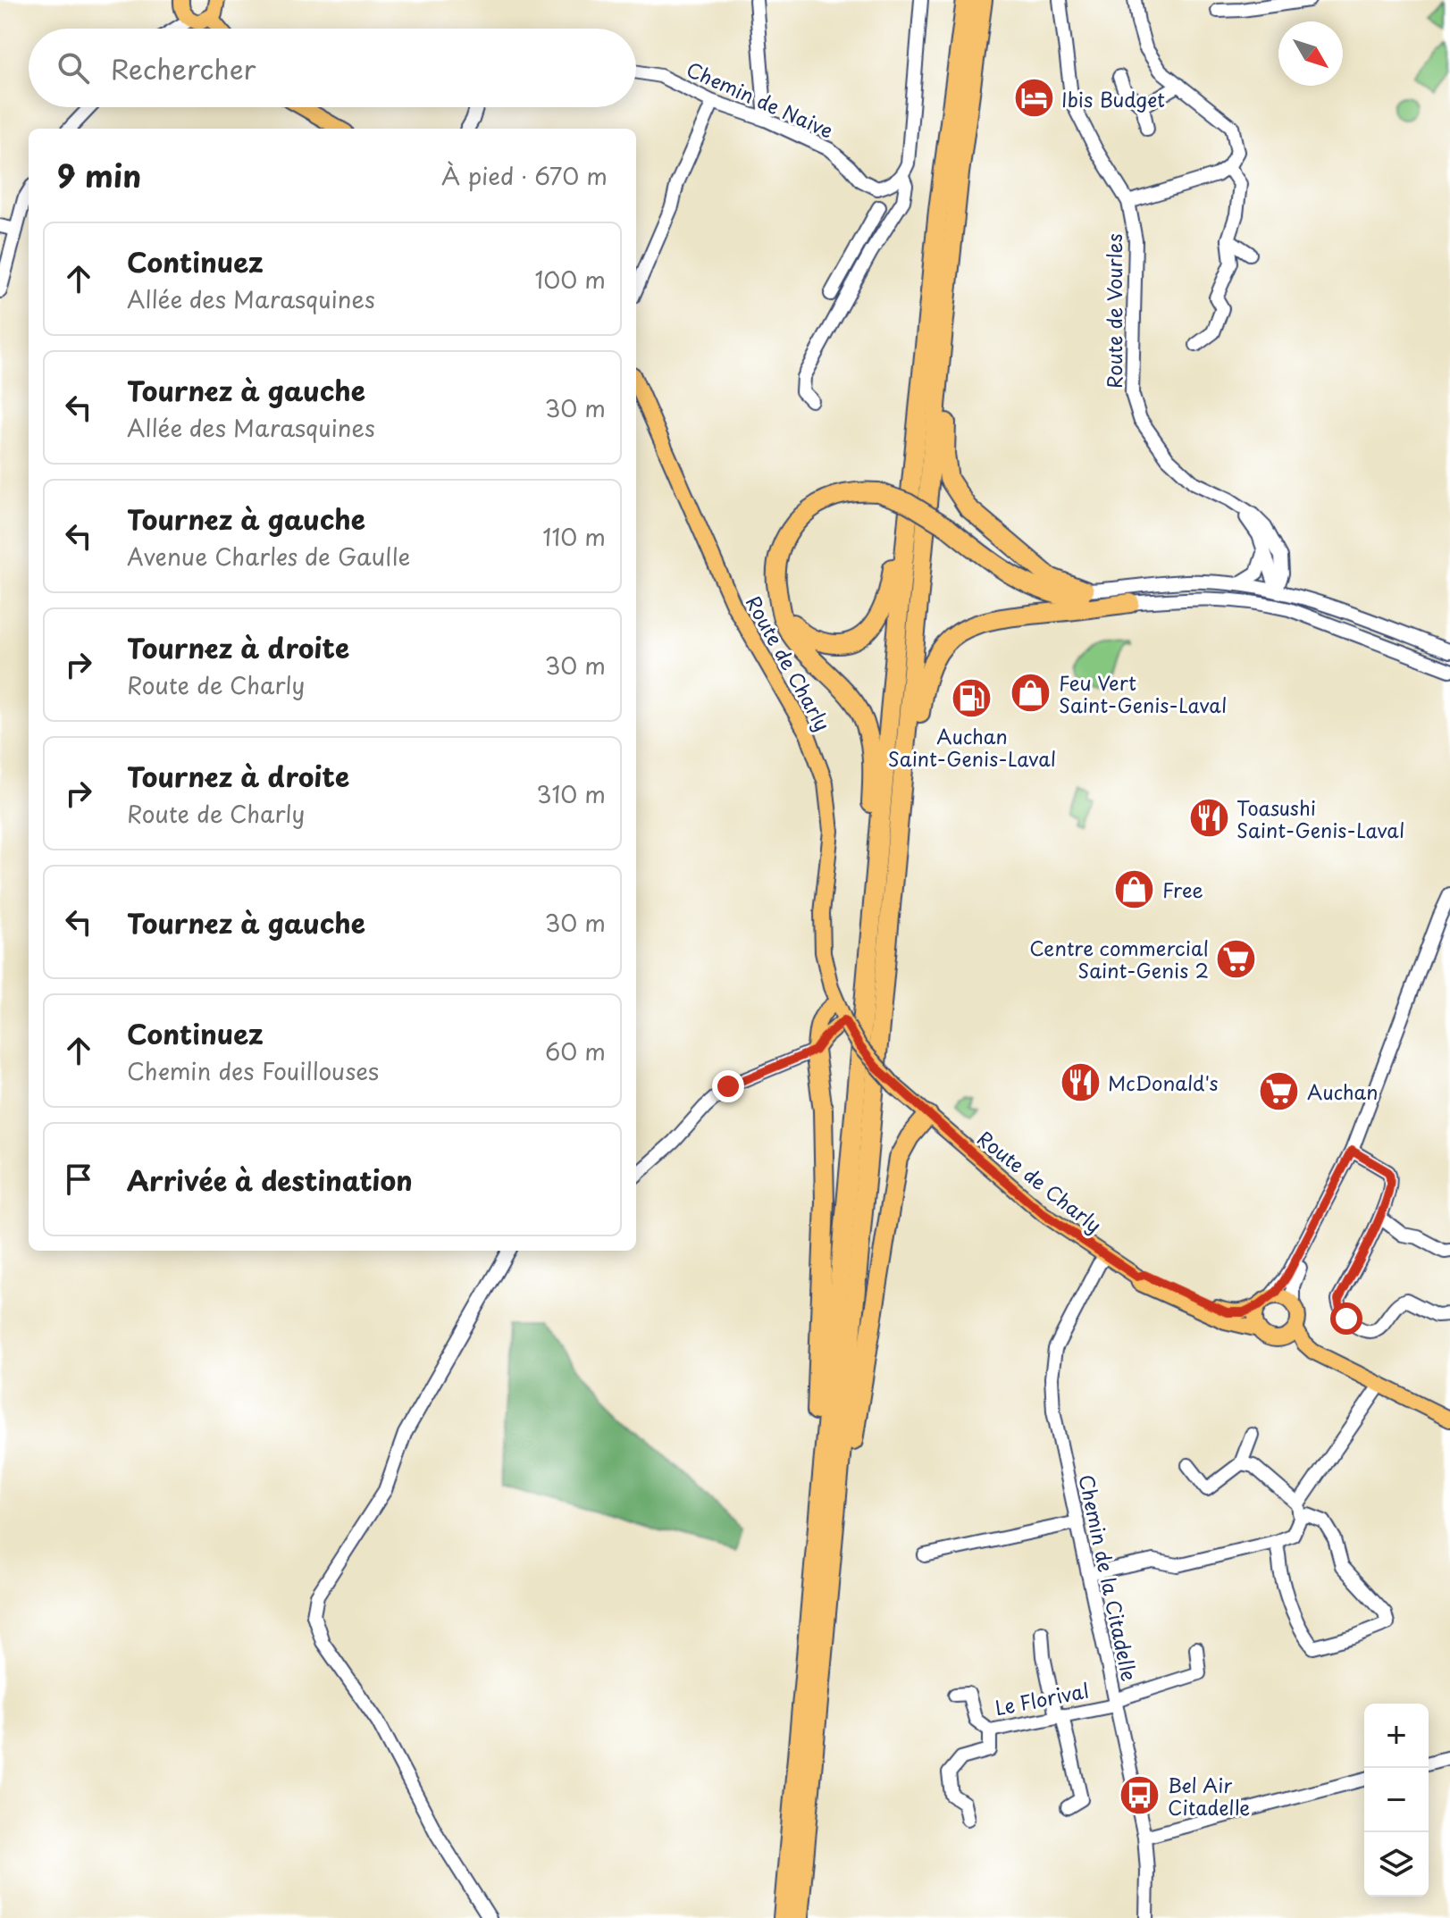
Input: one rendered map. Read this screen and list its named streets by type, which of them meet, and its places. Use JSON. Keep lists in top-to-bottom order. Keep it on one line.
{"streets":{"main road":["Route de Charly"],"street":["Chemin de Naive","Route de Vourles","Chemin de la Citadelle","Le Florival"]},"crossings":[["Route de Charly","Chemin de la Citadelle"],["Chemin de la Citadelle","Le Florival"]],"places":{"hotel":["Ibis Budget"],"shop":["Feu Vert Saint-Genis-Laval","Free"],"fuel station":["Auchan Saint-Genis-Laval"],"restaurant":["Toasushi Saint-Genis-Laval","McDonald's"],"supermarket":["Centre commercial Saint-Genis 2","Auchan"],"bus stop":["Bel Air Citadelle"]},"north":"bottom right","page":{"search":"Rechercher","heading":["9 min","À pied · 670 m"],"list":[["Continuez","Allée des Marasquines","100 m"],["Tournez à gauche","Allée des Marasquines","30 m"],["Tournez à gauche","Avenue Charles de Gaulle","110 m"],["Tournez à droite","Route de Charly","30 m"],["Tournez à droite","Route de Charly","310 m"],["Tournez à gauche","30 m"],["Continuez","Chemin des Fouillouses","60 m"],"Arrivée à destination"],"map_buttons":["+","−"]}}
